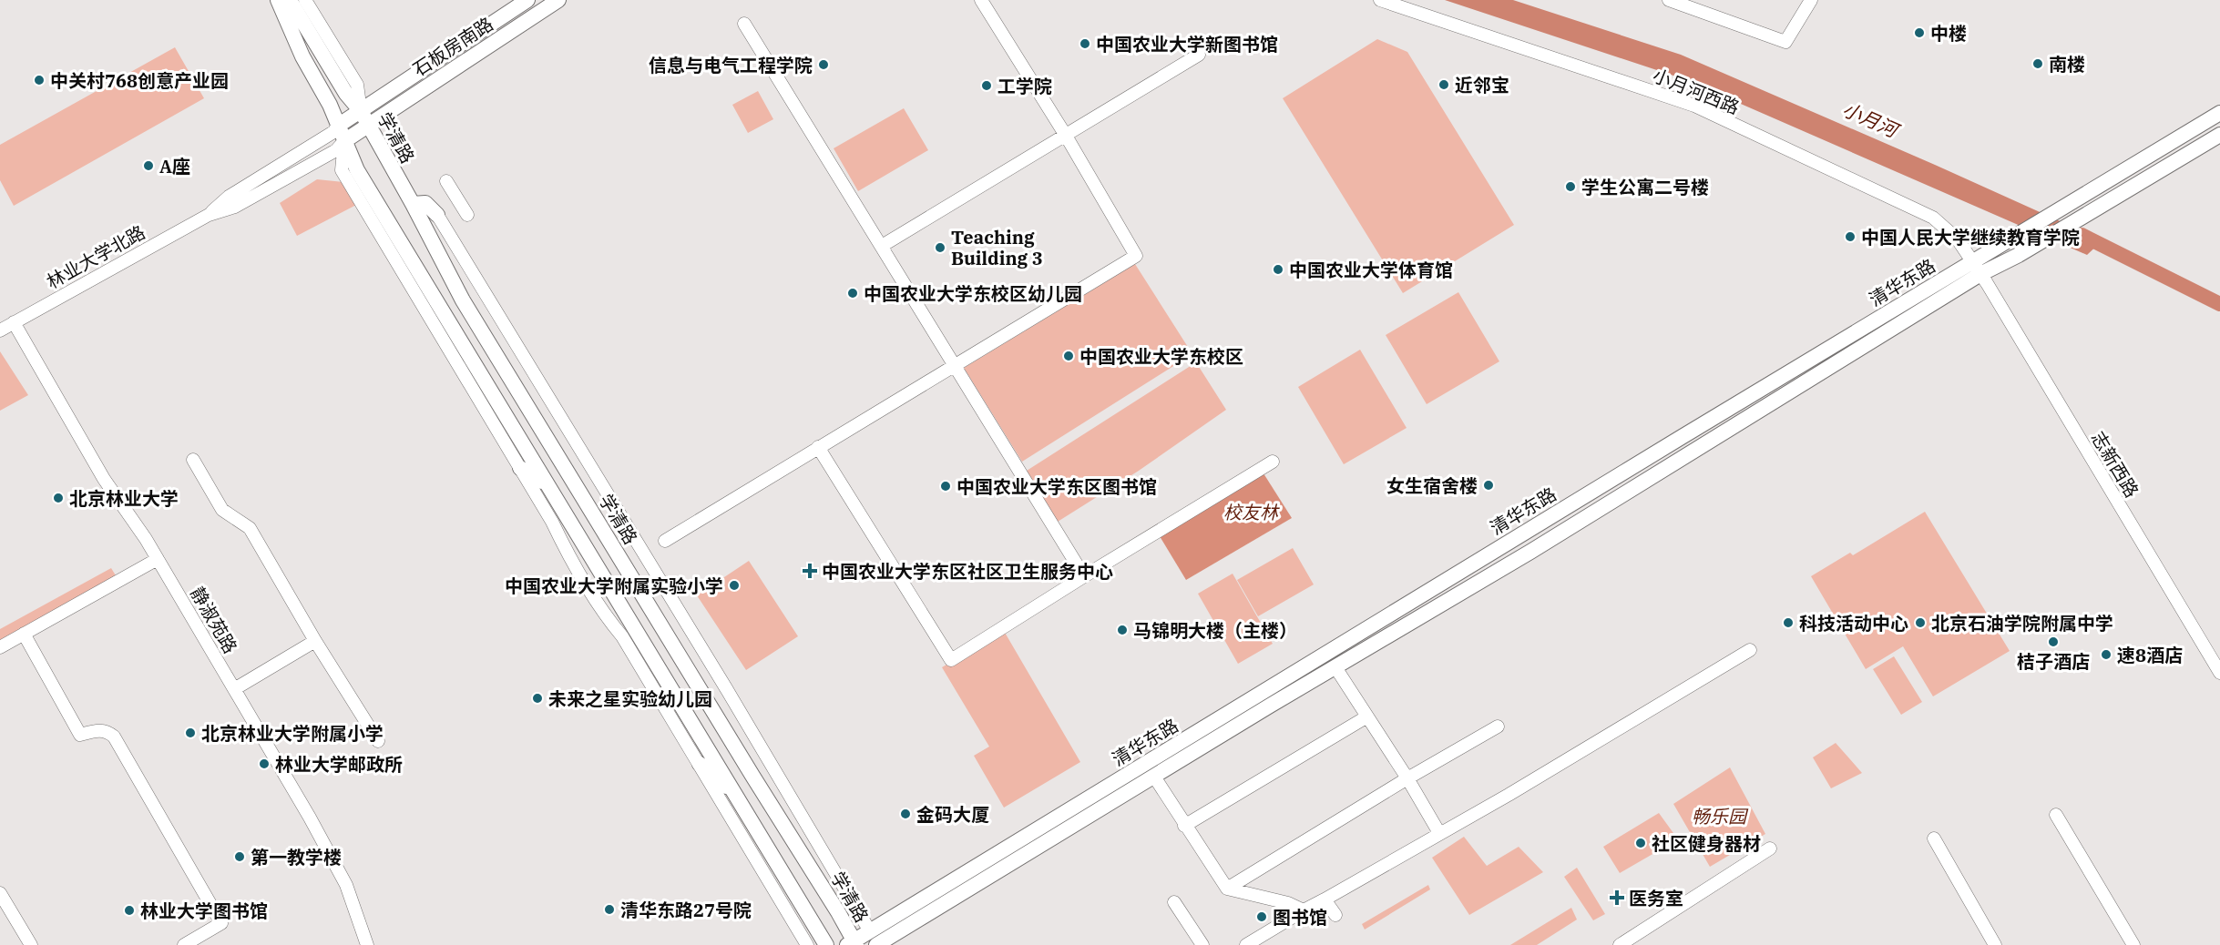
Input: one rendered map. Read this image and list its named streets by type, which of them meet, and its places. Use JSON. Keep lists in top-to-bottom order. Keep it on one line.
{"streets":{"main road":["石板房南路","学清路","清华东路"],"street":["小月河西路","林业大学北路","志新西路","静淑苑路"]},"crossings":[["石板房南路","学清路"],["石板房南路","林业大学北路"],["小月河西路","清华东路"],["小月河西路","志新西路"],["学清路","清华东路"],["林业大学北路","静淑苑路"],["清华东路","志新西路"]],"water":["小月河"],"parks":["校友林","畅乐园"],"places":{"other":["中楼","中国农业大学新图书馆","南楼","信息与电气工程学院","中关村768创意产业园","近邻宝","工学院","A座","学生公寓二号楼","中国人民大学继续教育学院","Teaching Building 3","中国农业大学体育馆","中国农业大学东校区幼儿园","中国农业大学东校区","女生宿舍楼","中国农业大学东区图书馆","北京林业大学","中国农业大学附属实验小学","科技活动中心","北京石油学院附属中学","马锦明大楼（主楼）","桔子酒店","速8酒店","未来之星实验幼儿园","北京林业大学附属小学","林业大学邮政所","金码大厦","社区健身器材","第一教学楼","清华东路27号院","林业大学图书馆","图书馆"],"health":["中国农业大学东区社区卫生服务中心","医务室"]}}
